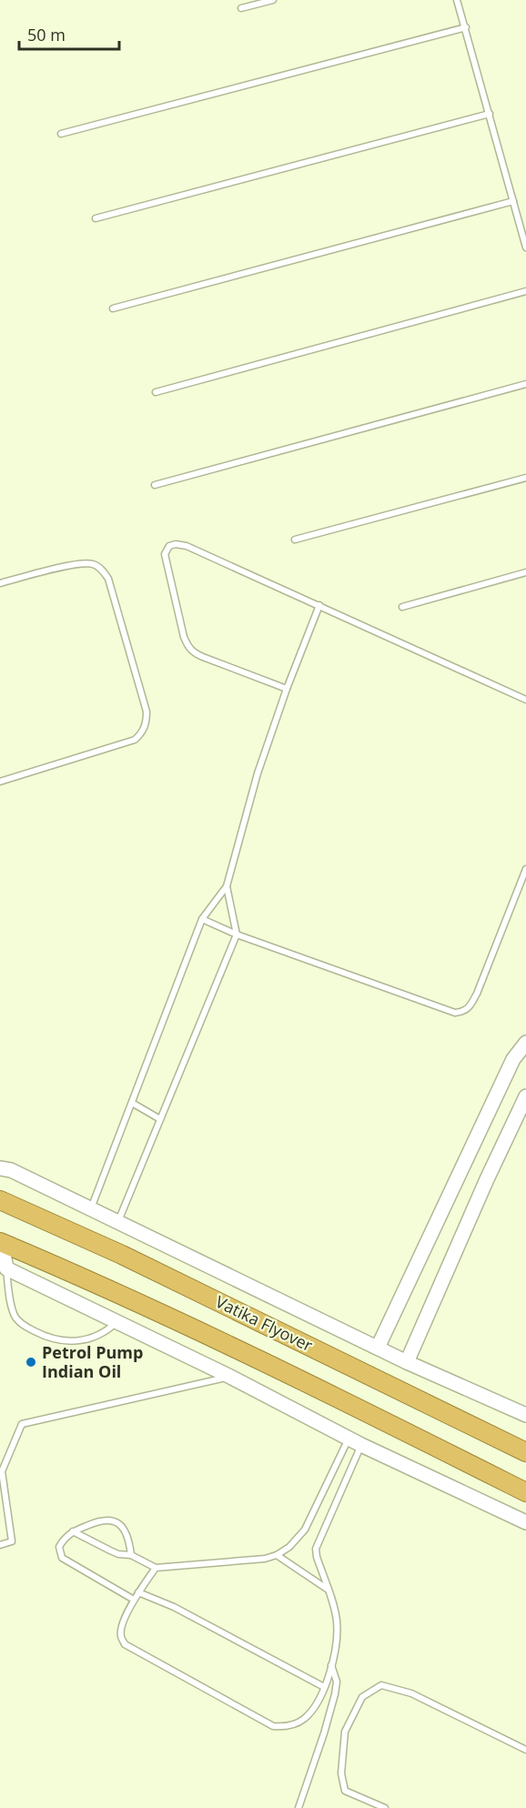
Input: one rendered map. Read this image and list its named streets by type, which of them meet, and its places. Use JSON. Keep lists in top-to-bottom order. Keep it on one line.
{"streets":{"highway":["Vatika Flyover"]},"places":["Petrol Pump Indian Oil"],"scale_bar":"50 m"}
